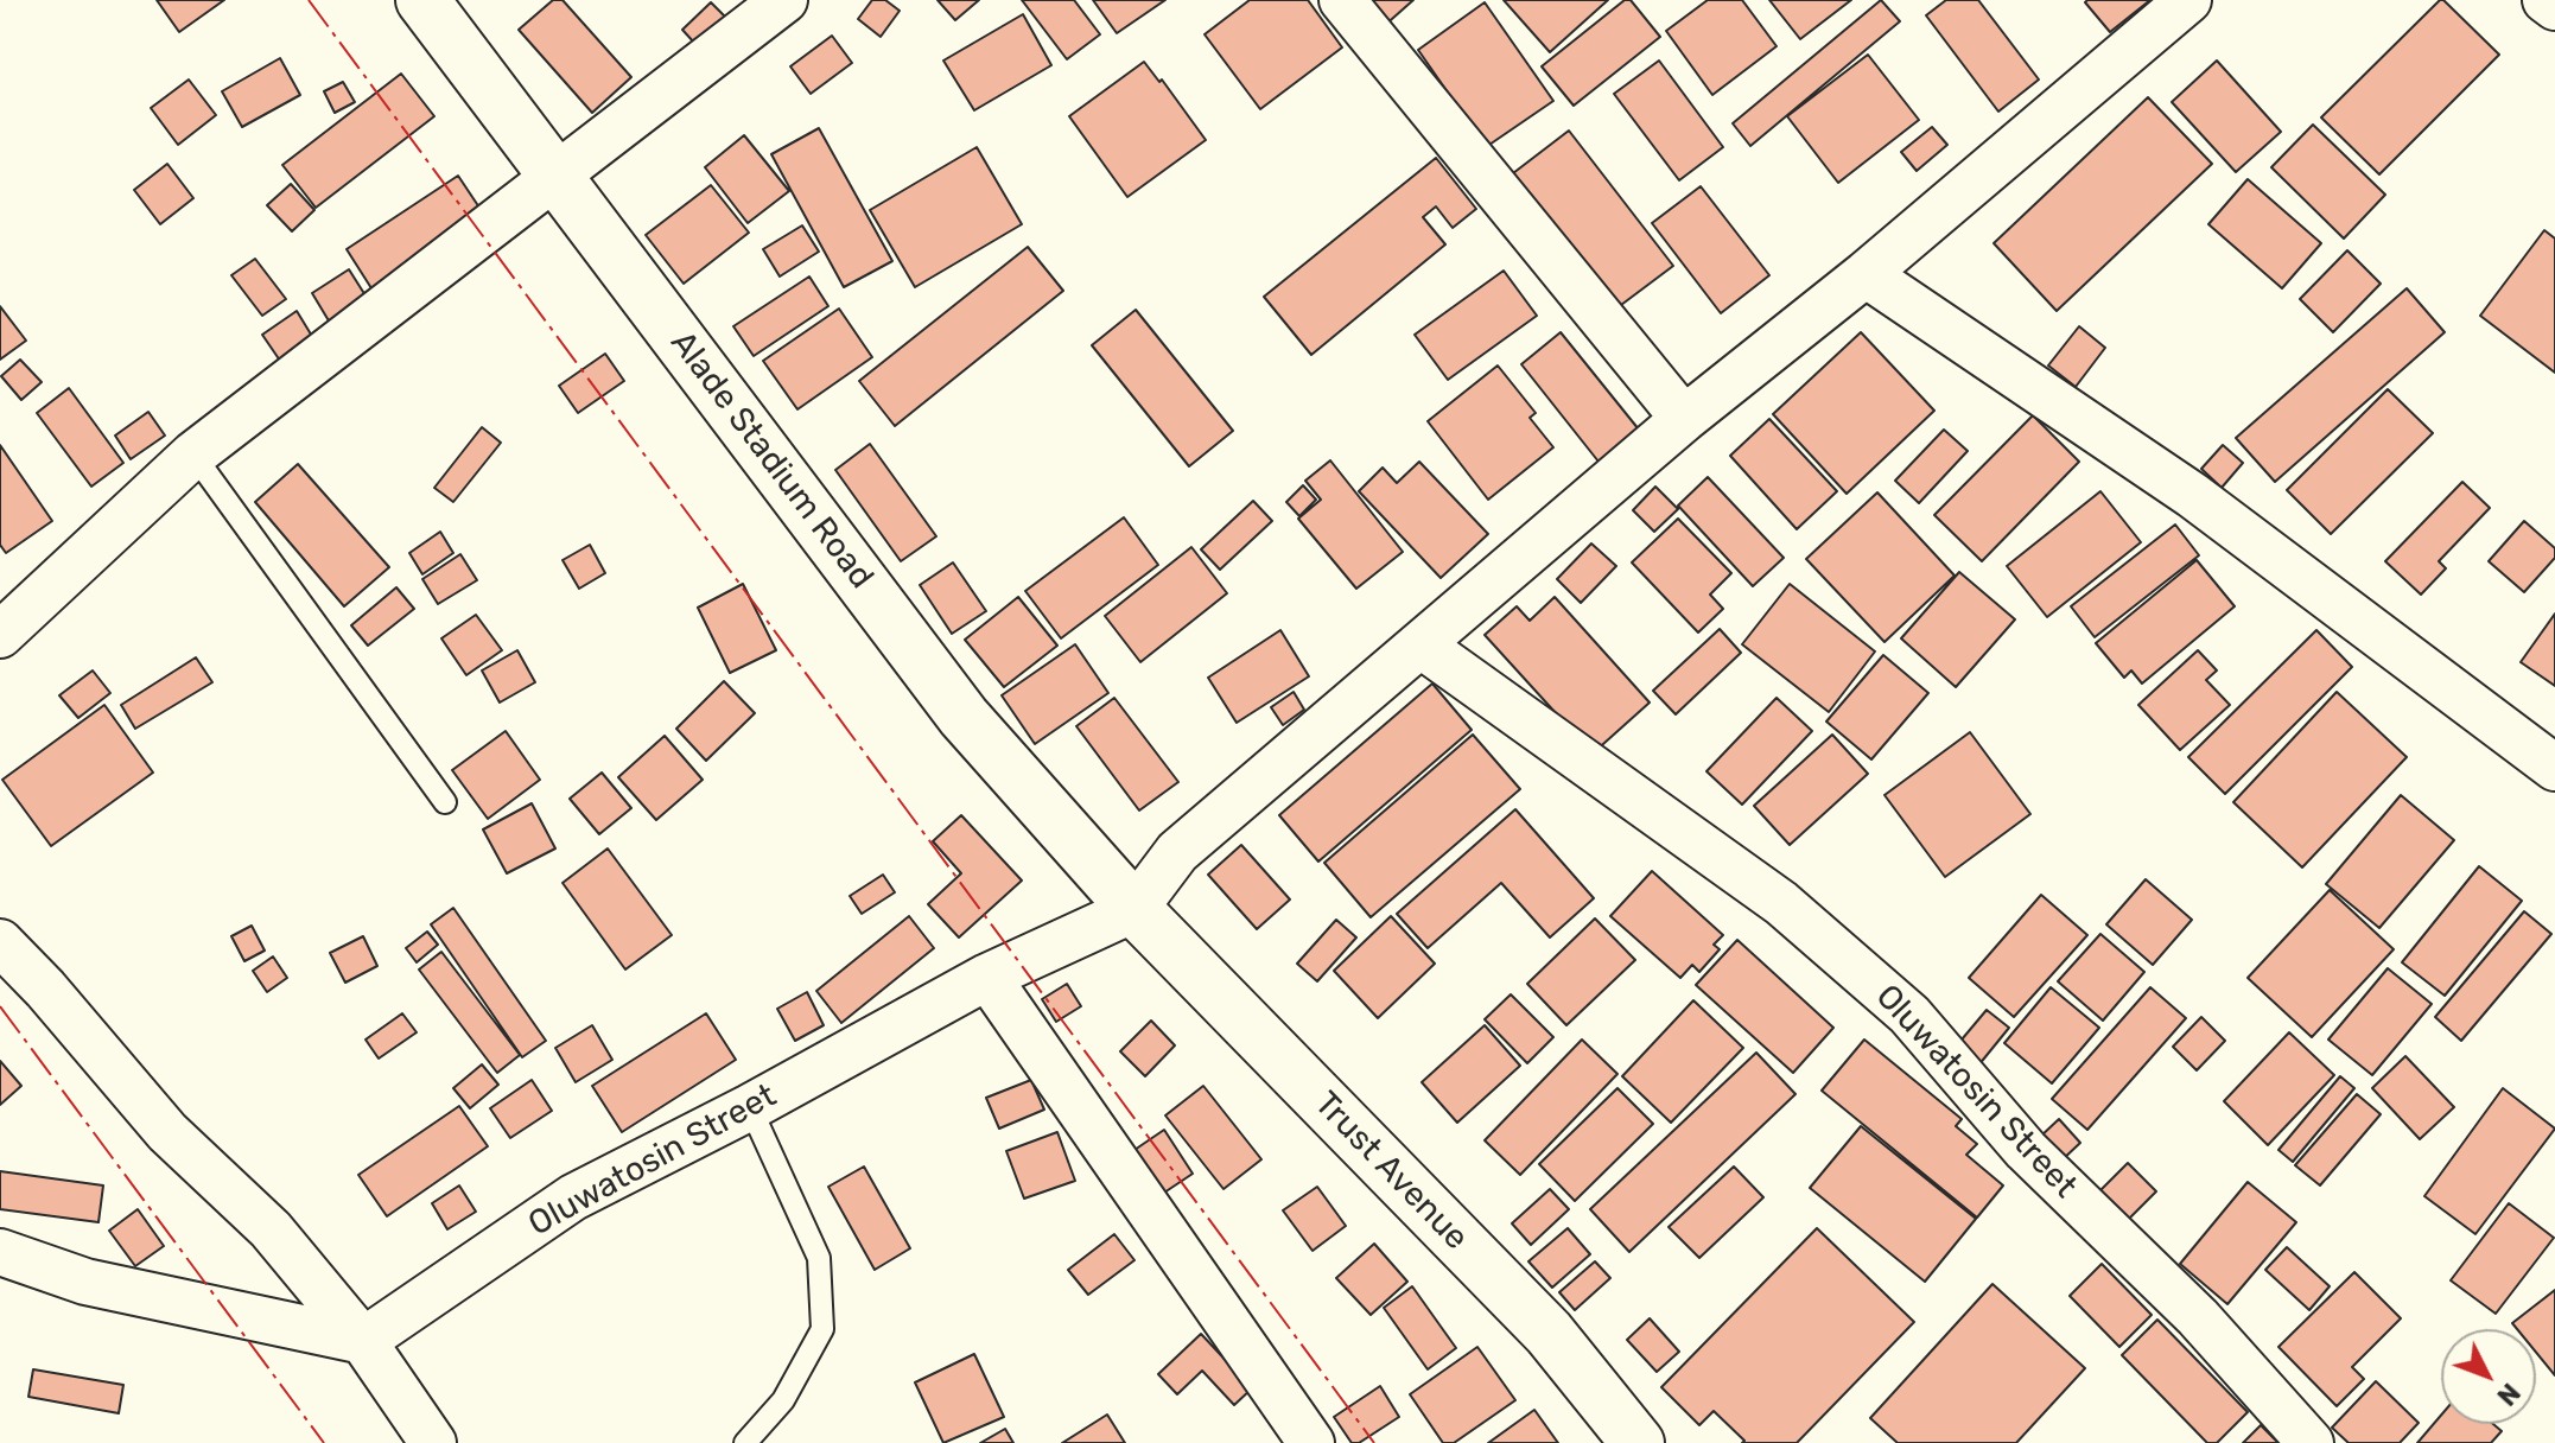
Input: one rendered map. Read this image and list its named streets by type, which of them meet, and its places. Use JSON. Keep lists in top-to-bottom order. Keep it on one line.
{"streets":{"street":["Alade Stadium Road","Oluwatosin Street","Trust Avenue"]},"crossings":[["Alade Stadium Road","Oluwatosin Street"],["Alade Stadium Road","Trust Avenue"],["Oluwatosin Street","Trust Avenue"]],"north":"bottom right"}
